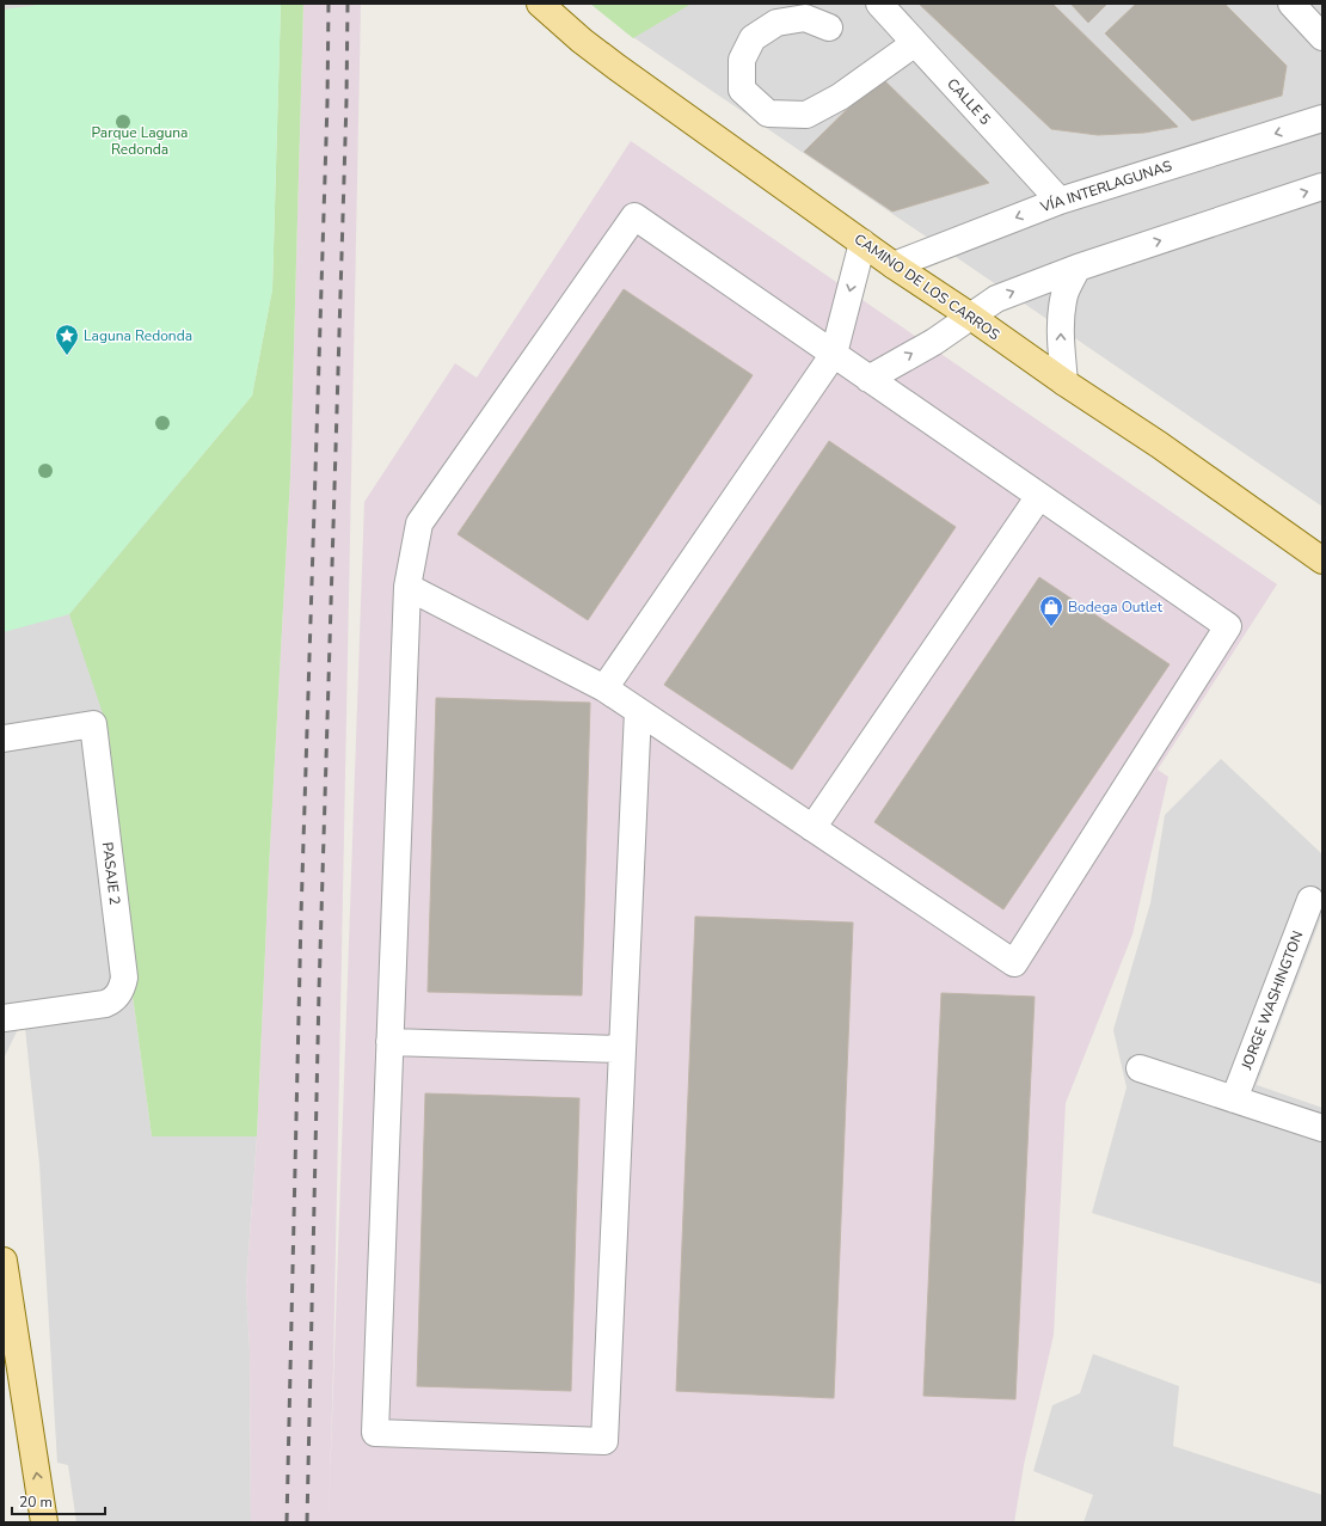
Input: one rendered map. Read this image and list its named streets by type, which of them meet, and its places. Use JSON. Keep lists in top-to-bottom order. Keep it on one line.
{"streets":{"main road":["CAMINO DE LOS CARROS"],"street":["CALLE 5","VÍA INTERLAGUNAS","PASAJE 2","JORGE WASHINGTON"]},"crossings":[["CALLE 5","VÍA INTERLAGUNAS"],["VÍA INTERLAGUNAS","CAMINO DE LOS CARROS"]],"parks":["Parque Laguna Redonda"],"places":{"place":["Laguna Redonda"],"shop":["Bodega Outlet"]},"scale_bar":"20 m"}
